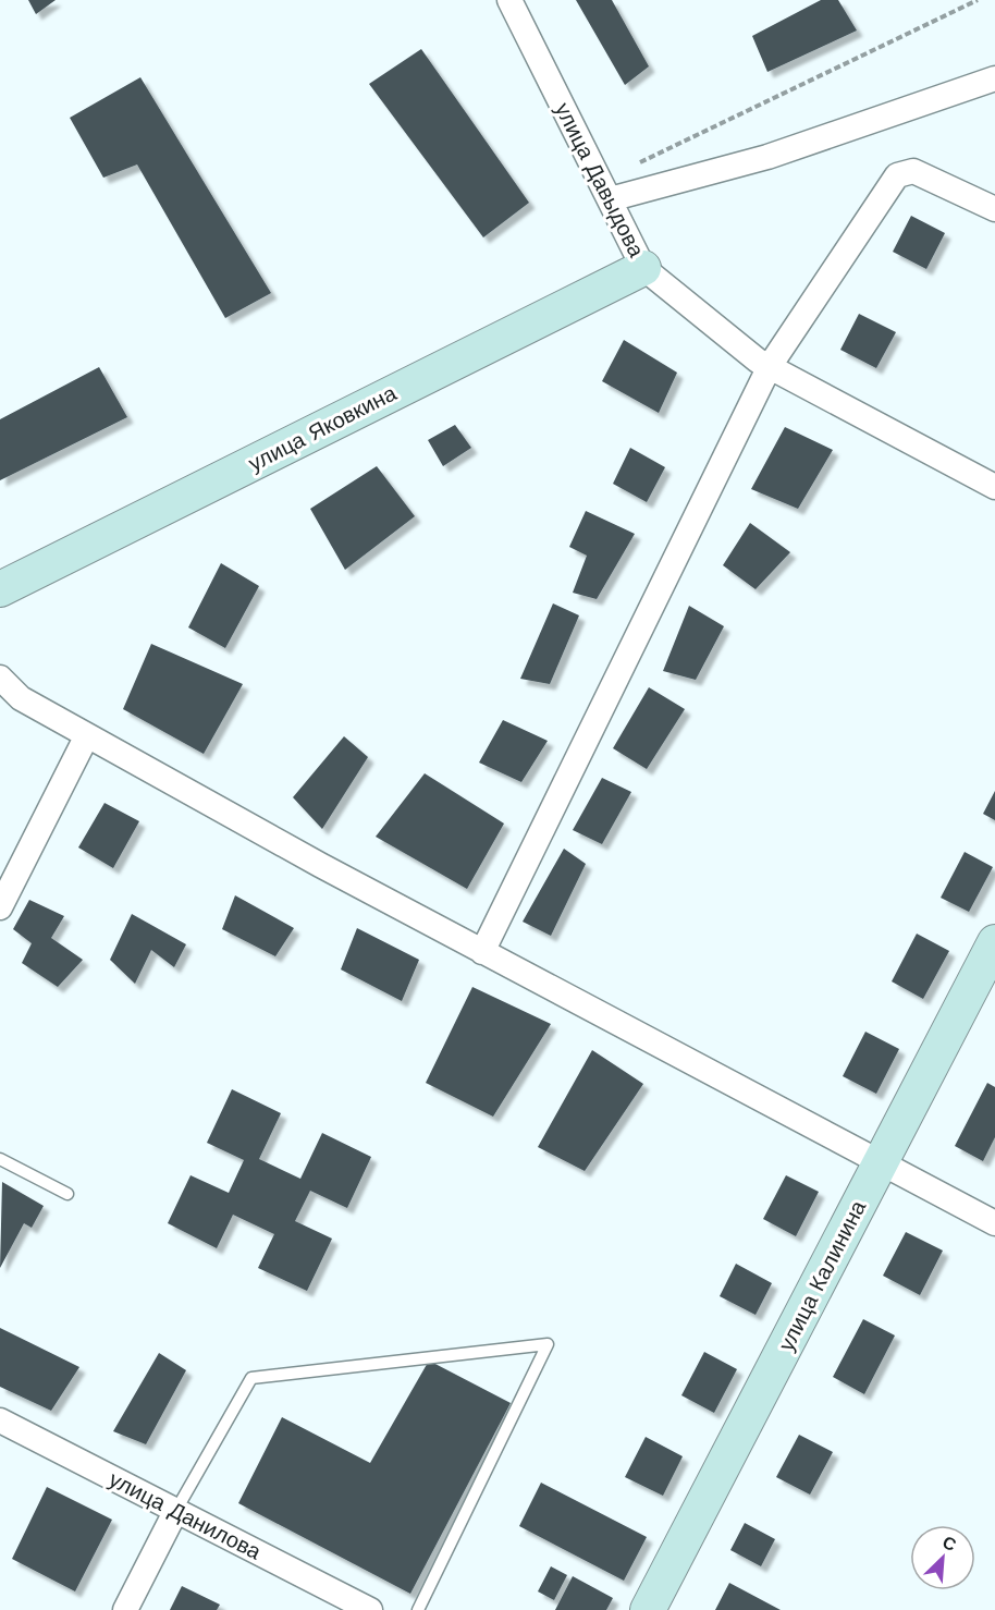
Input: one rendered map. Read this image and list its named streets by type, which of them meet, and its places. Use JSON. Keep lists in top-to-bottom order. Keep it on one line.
{"streets":{"street":["улица Давыдова","улица Яковкина","улица Калинина","улица Данилова"]},"crossings":[["улица Давыдова","улица Яковкина"]],"north":"top right"}
